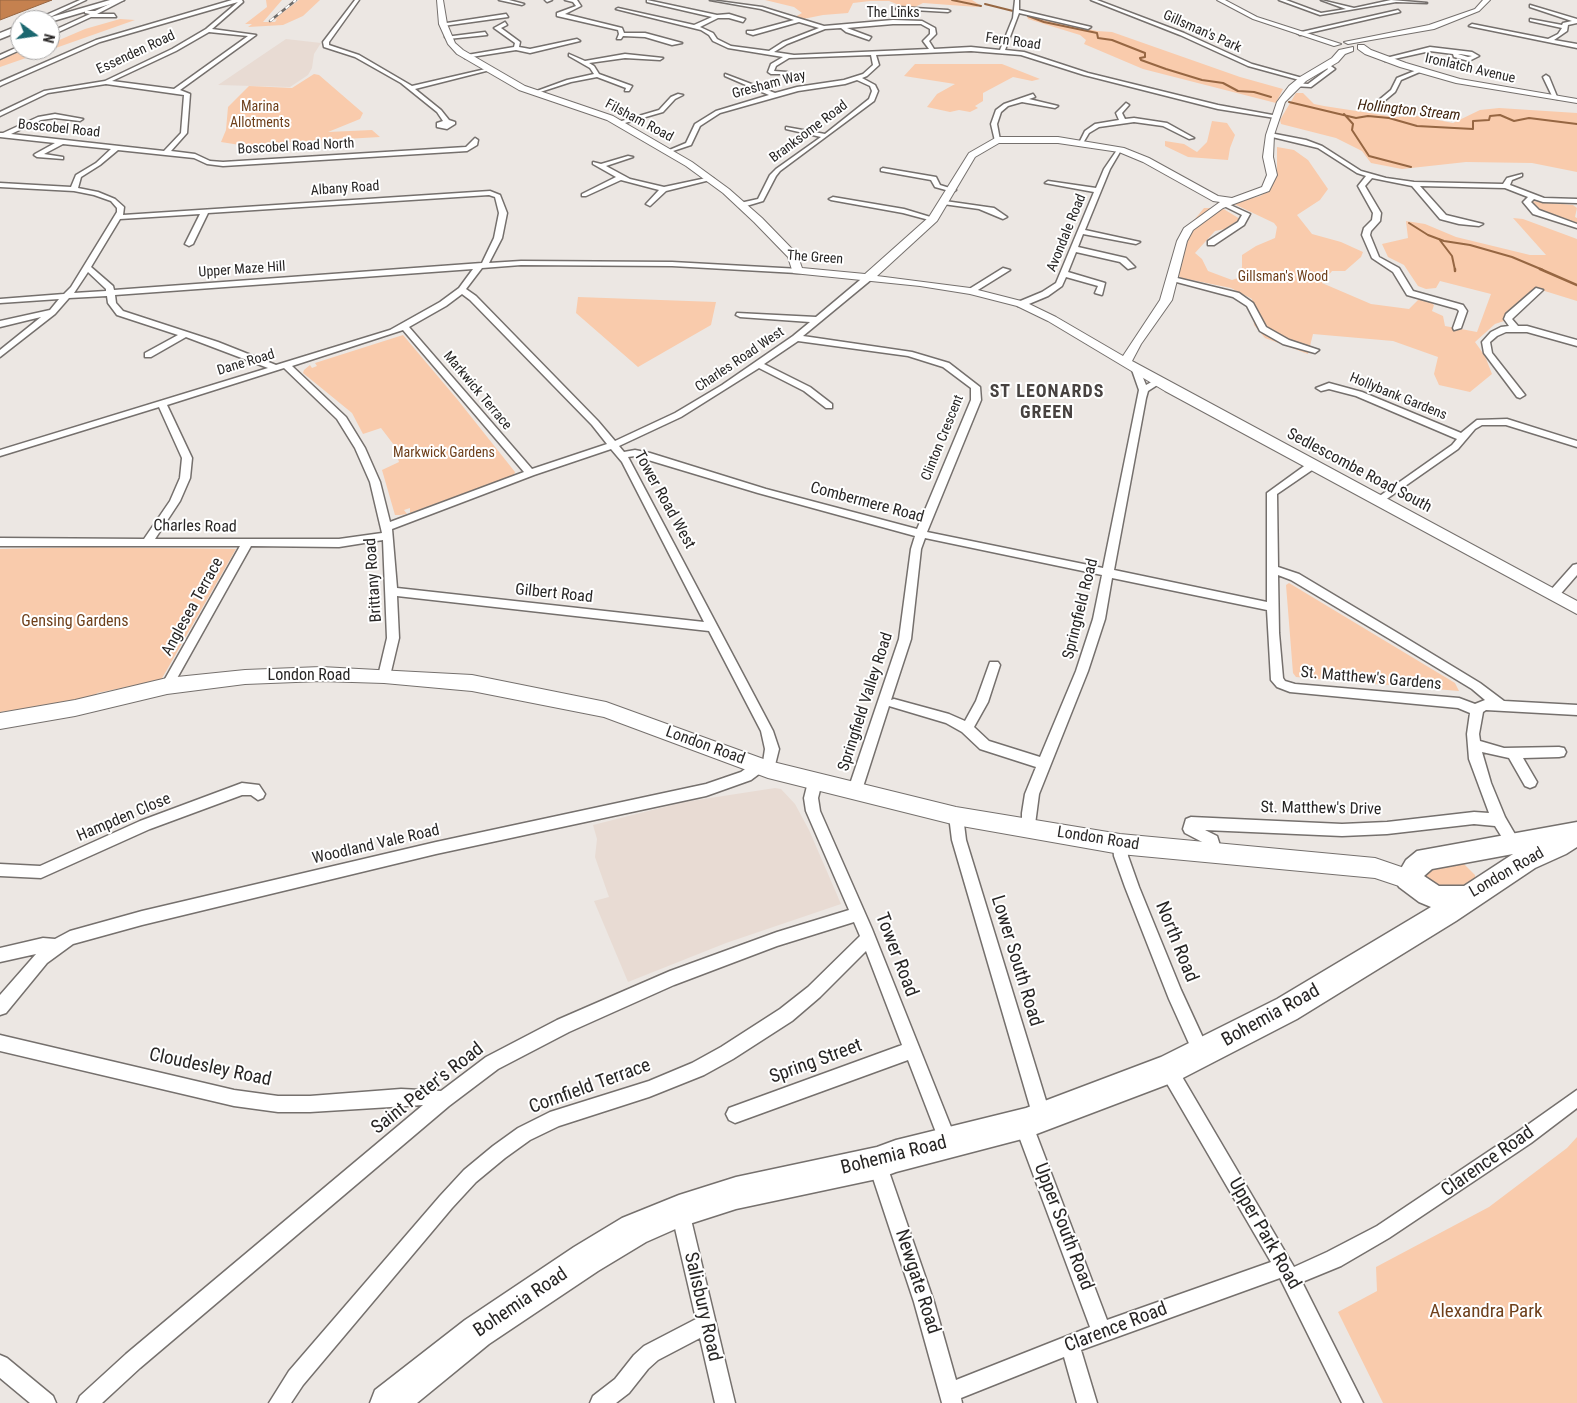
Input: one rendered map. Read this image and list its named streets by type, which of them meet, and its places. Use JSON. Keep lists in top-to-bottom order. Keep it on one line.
{"streets":{"highway":["London Road","Bohemia Road"],"street":["The Links","Gillsman's Park","Fern Road","Essenden Road","Ironlatch Avenue","Gresham Way","Filsham Road","Boscobel Road","Branksome Road","Boscobel Road North","Albany Road","Avondale Road","The Green","Upper Maze Hill","Charles Road West","Dane Road","Markwick Terrace","Hollybank Gardens","Clinton Crescent","Sedlescombe Road South","Tower Road West","Combermere Road","Charles Road","Brittany Road","Gilbert Road","Anglesea Terrace","Springfield Road","St. Matthew's Gardens","Springfield Valley Road","St. Matthew's Drive","Hampden Close","Woodland Vale Road","North Road","Tower Road","Lower South Road","Spring Street","Cloudesley Road","Cornfield Terrace","Saint Peter's Road","Clarence Road","Upper South Road","Upper Park Road","Newgate Road","Salisbury Road"]},"crossings":[["The Links","Fern Road"],["Gresham Way","Filsham Road"],["Gresham Way","Branksome Road"],["Filsham Road","Branksome Road"],["Filsham Road","The Green"],["Boscobel Road","Boscobel Road North"],["Albany Road","The Green"],["Albany Road","Upper Maze Hill"],["Albany Road","Dane Road"],["Avondale Road","The Green"],["The Green","Upper Maze Hill"],["The Green","Charles Road West"],["The Green","Dane Road"],["The Green","Sedlescombe Road South"],["Upper Maze Hill","Dane Road"],["Upper Maze Hill","Brittany Road"],["Charles Road West","Clinton Crescent"],["Charles Road West","Tower Road West"],["Charles Road West","Charles Road"],["Dane Road","Markwick Terrace"],["Dane Road","Tower Road West"],["Dane Road","Brittany Road"],["Markwick Terrace","Charles Road"],["Clinton Crescent","Combermere Road"],["Clinton Crescent","Springfield Valley Road"],["Sedlescombe Road South","St. Matthew's Gardens"],["Tower Road West","Combermere Road"],["Tower Road West","Charles Road"],["Tower Road West","Gilbert Road"],["Tower Road West","London Road"],["Tower Road West","Woodland Vale Road"],["Combermere Road","Springfield Road"],["Combermere Road","Springfield Valley Road"],["Charles Road","Brittany Road"],["Charles Road","Anglesea Terrace"],["Brittany Road","Gilbert Road"],["Brittany Road","London Road"],["Anglesea Terrace","London Road"],["Springfield Road","London Road"],["London Road","Springfield Valley Road"],["London Road","St. Matthew's Drive"],["London Road","Woodland Vale Road"],["London Road","North Road"],["London Road","Tower Road"],["London Road","Lower South Road"],["London Road","Bohemia Road"],["North Road","Bohemia Road"],["Tower Road","Bohemia Road"],["Tower Road","Spring Street"],["Tower Road","Cornfield Terrace"],["Tower Road","Saint Peter's Road"],["Lower South Road","Bohemia Road"],["Lower South Road","Upper South Road"],["Bohemia Road","Upper South Road"],["Bohemia Road","Upper Park Road"],["Bohemia Road","Newgate Road"],["Bohemia Road","Salisbury Road"],["Cloudesley Road","Saint Peter's Road"],["Clarence Road","Upper South Road"],["Clarence Road","Upper Park Road"],["Clarence Road","Newgate Road"]],"districts":["ST LEONARDS GREEN"],"water":["Hollington Stream"],"parks":["Marina Allotments","Gillsman's Wood","Markwick Gardens","Gensing Gardens","Alexandra Park"],"north":"right"}
